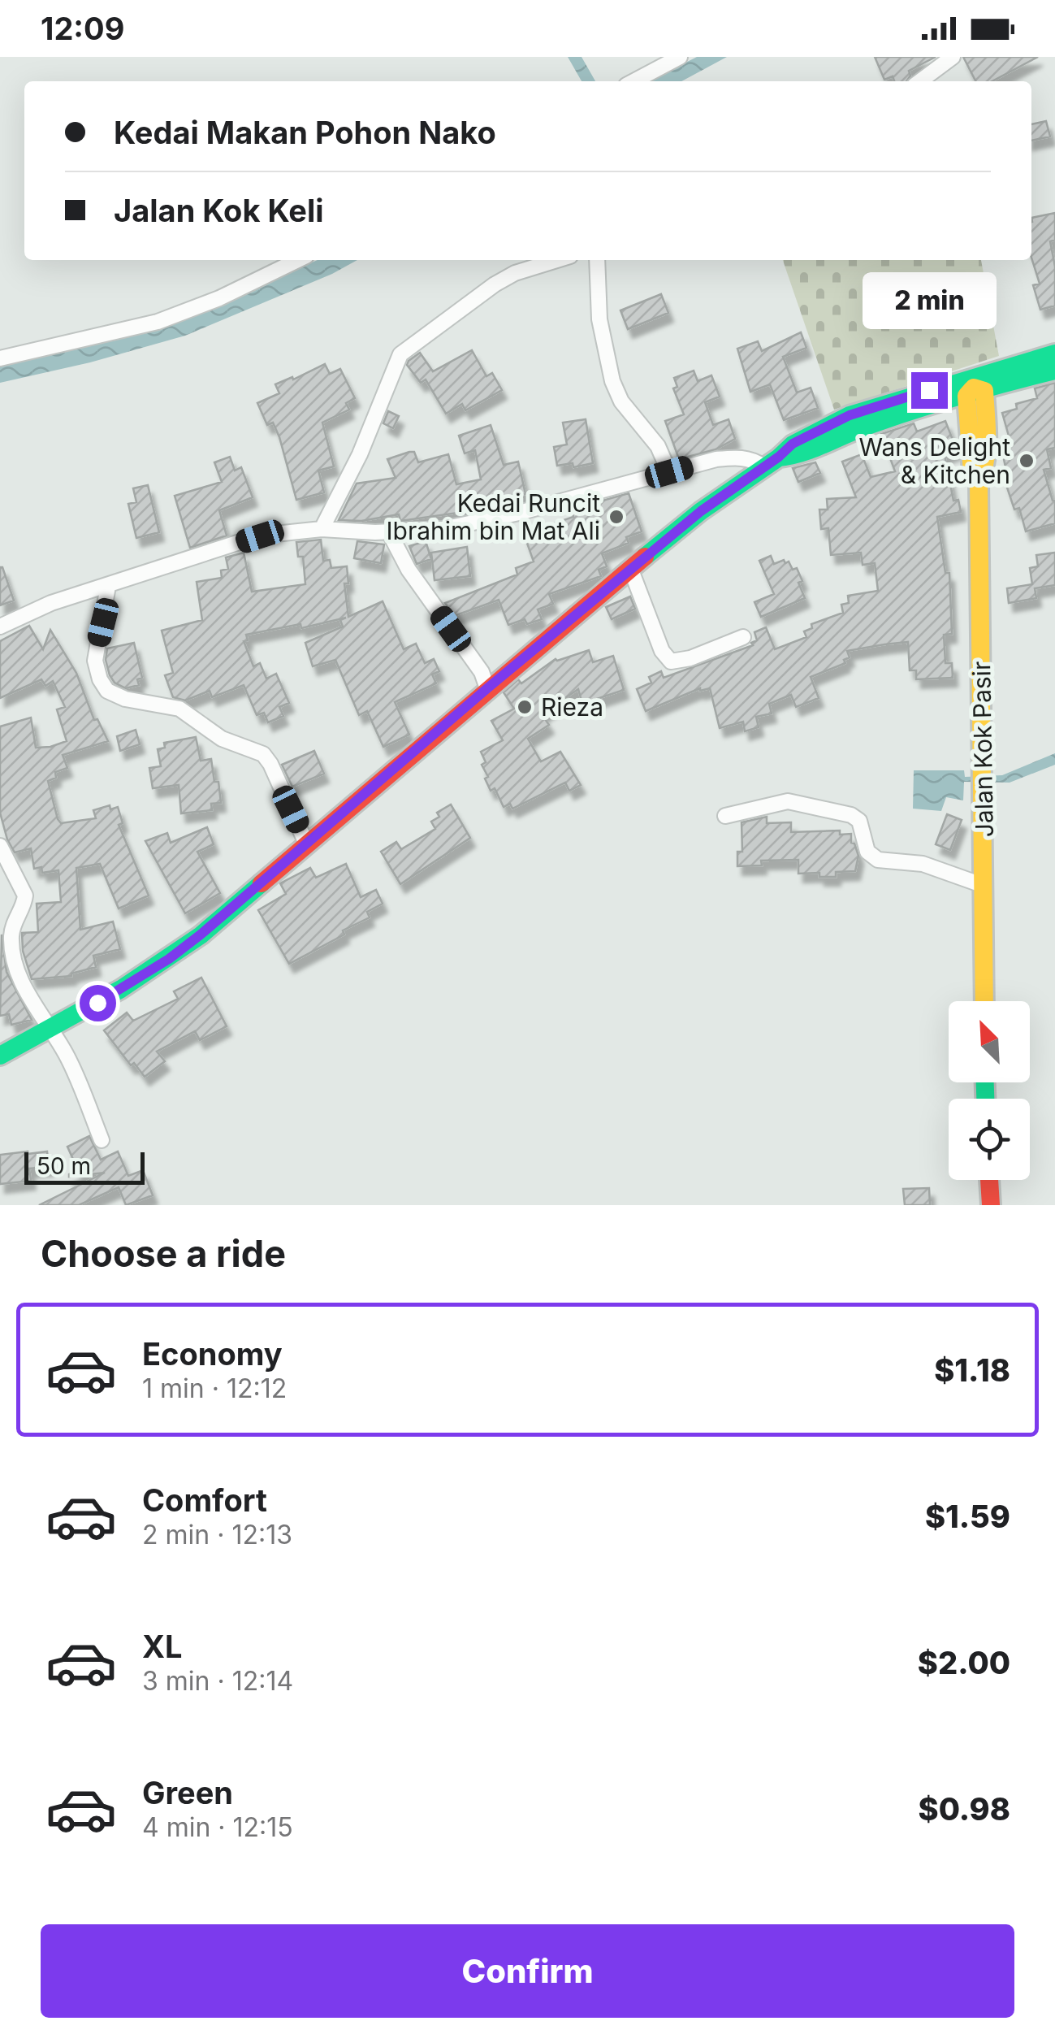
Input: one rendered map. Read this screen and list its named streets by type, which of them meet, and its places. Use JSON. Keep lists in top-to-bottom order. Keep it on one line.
{"streets":{"street":["Jalan Kok Pasir"]},"places":["Wans Delight & Kitchen","Kedai Runcit Ibrahim bin Mat Ali","Rieza"],"scale_bar":"50 m","north":"top left","page":{"status":"12:09","banner":["Kedai Makan Pohon Nako","Jalan Kok Keli"],"bubble":"2 min","scale":"50 m","heading":"Choose a ride","list":[{"name":"Economy","note":"1 min · 12:12","value":"$1.18"},{"name":"Comfort","note":"2 min · 12:13","value":"$1.59"},{"name":"XL","note":"3 min · 12:14","value":"$2.00"},{"name":"Green","note":"4 min · 12:15","value":"$0.98"}],"buttons":"Confirm"}}
